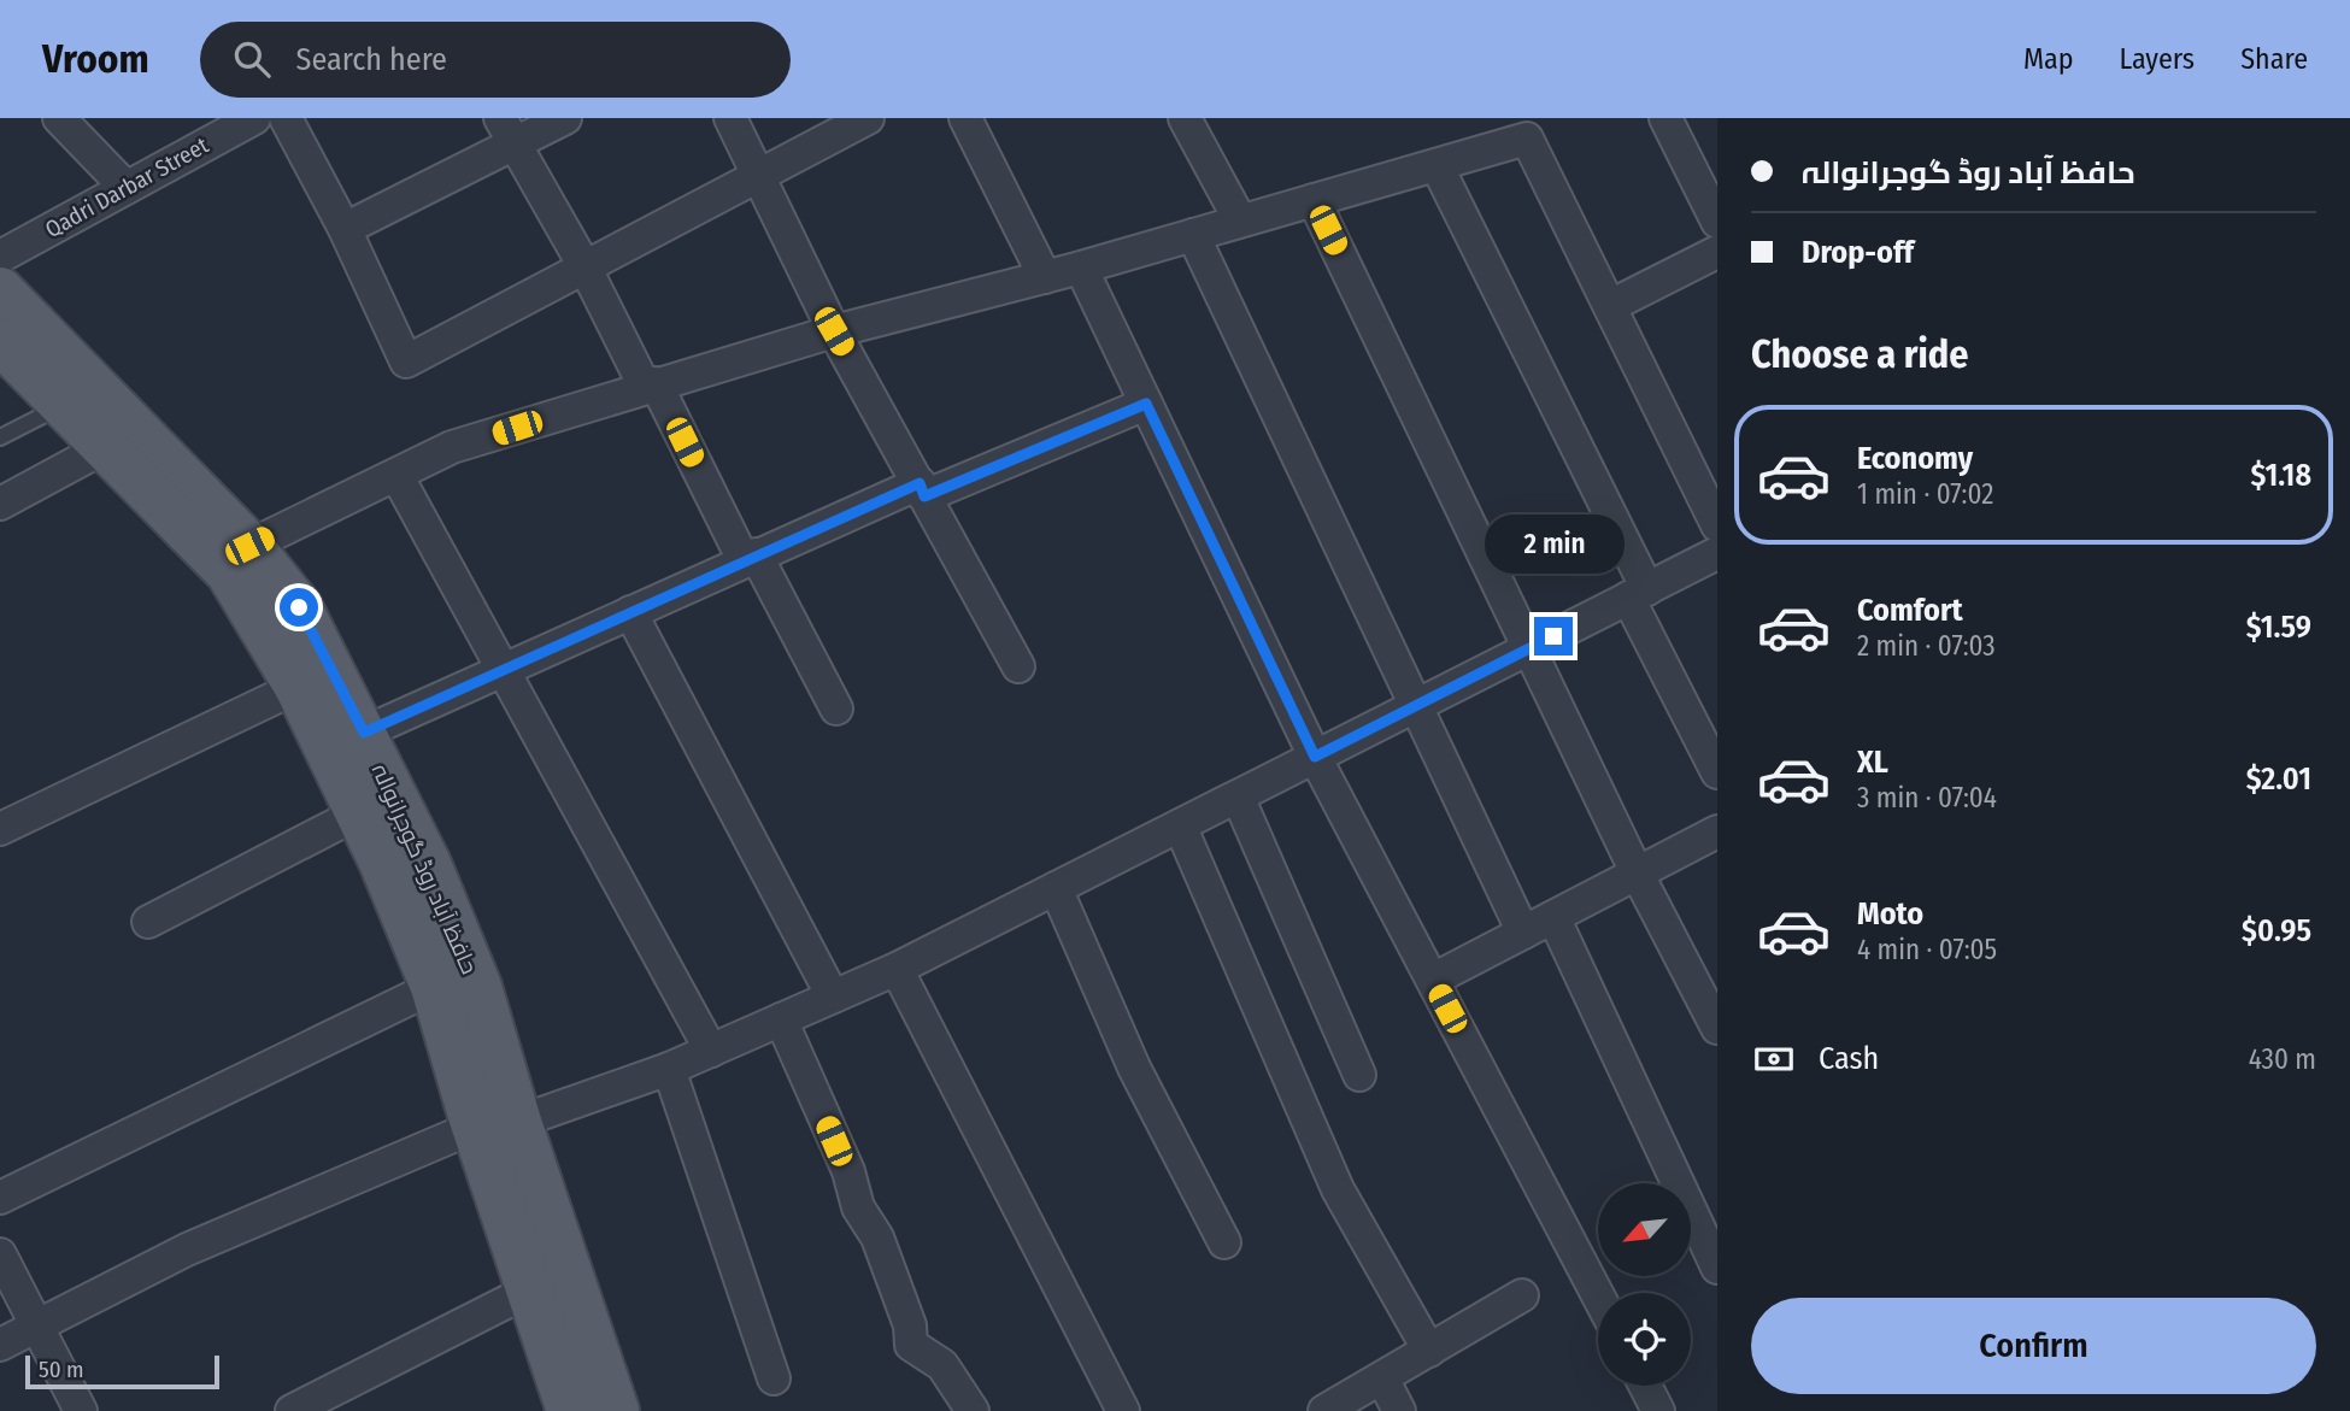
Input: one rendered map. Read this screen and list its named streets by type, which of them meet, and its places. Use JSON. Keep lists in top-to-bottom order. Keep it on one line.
{"streets":{"main road":["حافظ آباد روڈ گوجرانوالہ"],"street":["Qadri Darbar Street"]},"scale_bar":"50 m","north":"bottom left","page":{"header":"Vroom","search":"Search here","nav":["Map","Layers","Share"],"banner":["حافظ آباد روڈ گوجرانوالہ","Drop-off"],"heading":"Choose a ride","list":[{"name":"Economy","note":"1 min · 07:02","value":"$1.18"},{"name":"Comfort","note":"2 min · 07:03","value":"$1.59"},{"name":"XL","note":"3 min · 07:04","value":"$2.01"},{"name":"Moto","note":"4 min · 07:05","value":"$0.95"}],"bubble":"2 min","pay":["Cash","430 m"],"buttons":"Confirm","scale":"50 m"}}
